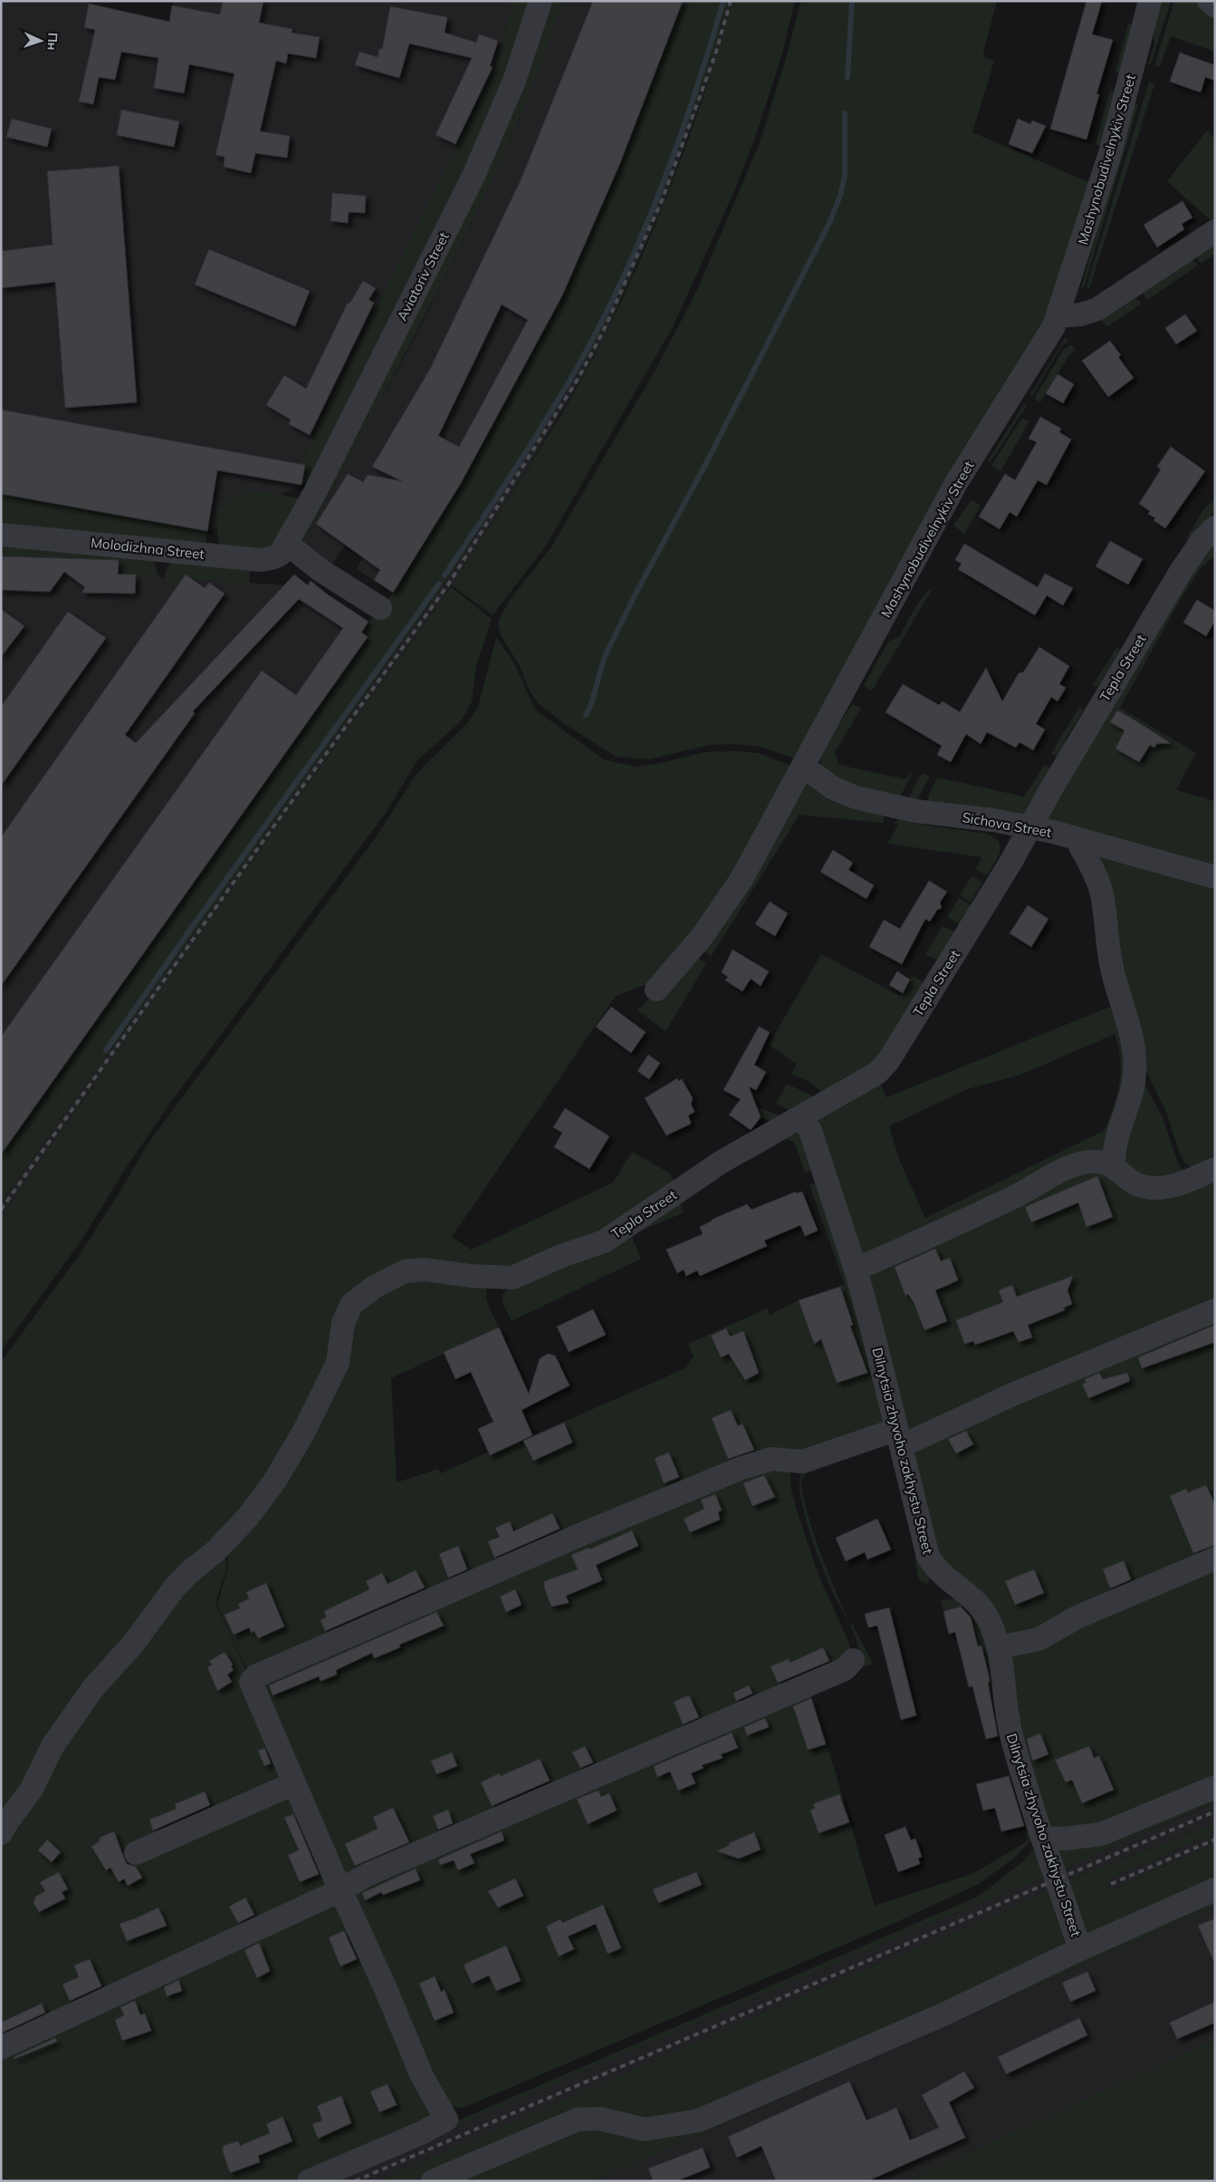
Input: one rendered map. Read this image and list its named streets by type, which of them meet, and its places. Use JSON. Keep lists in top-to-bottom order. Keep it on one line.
{"streets":{"street":["Mashynobudivelnykiv Street","Aviatoriv Street","Molodizhna Street","Tepla Street","Sichova Street","Dilnytsia zhyvoho zakhystu Street"]},"crossings":[["Mashynobudivelnykiv Street","Sichova Street"],["Aviatoriv Street","Molodizhna Street"],["Tepla Street","Sichova Street"],["Tepla Street","Dilnytsia zhyvoho zakhystu Street"]],"north":"right"}
